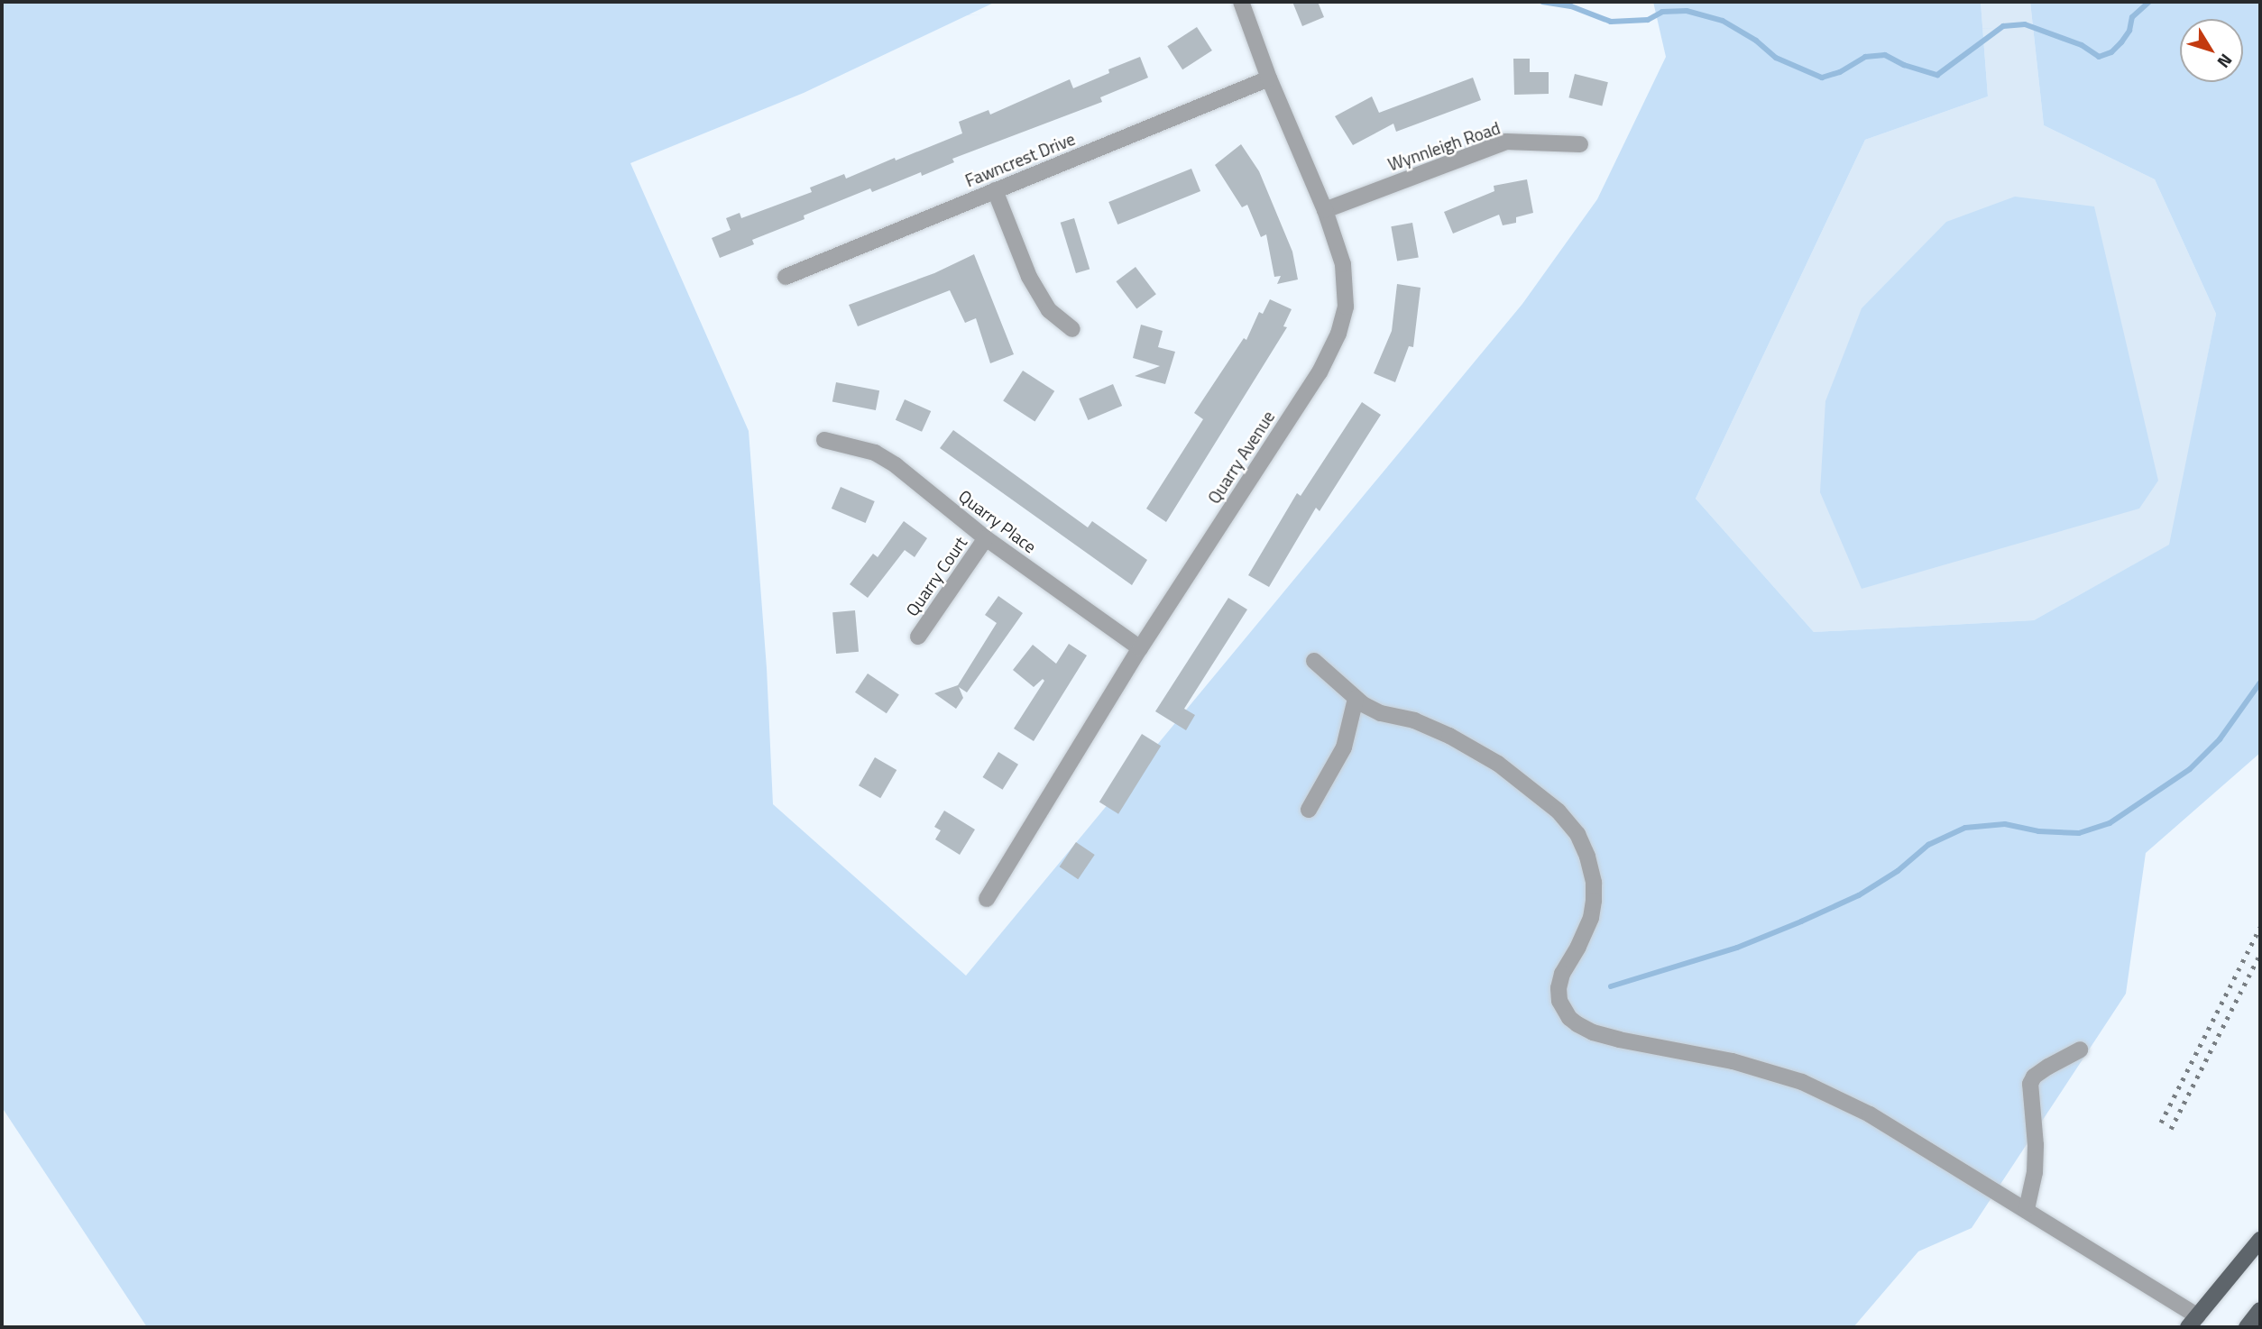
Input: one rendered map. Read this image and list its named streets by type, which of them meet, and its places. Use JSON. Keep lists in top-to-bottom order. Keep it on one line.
{"streets":{"street":["Wynnleigh Road","Fawncrest Drive","Quarry Avenue","Quarry Place","Quarry Court"]},"crossings":[["Wynnleigh Road","Quarry Avenue"],["Fawncrest Drive","Quarry Avenue"],["Quarry Avenue","Quarry Place"],["Quarry Place","Quarry Court"]],"north":"bottom right"}
